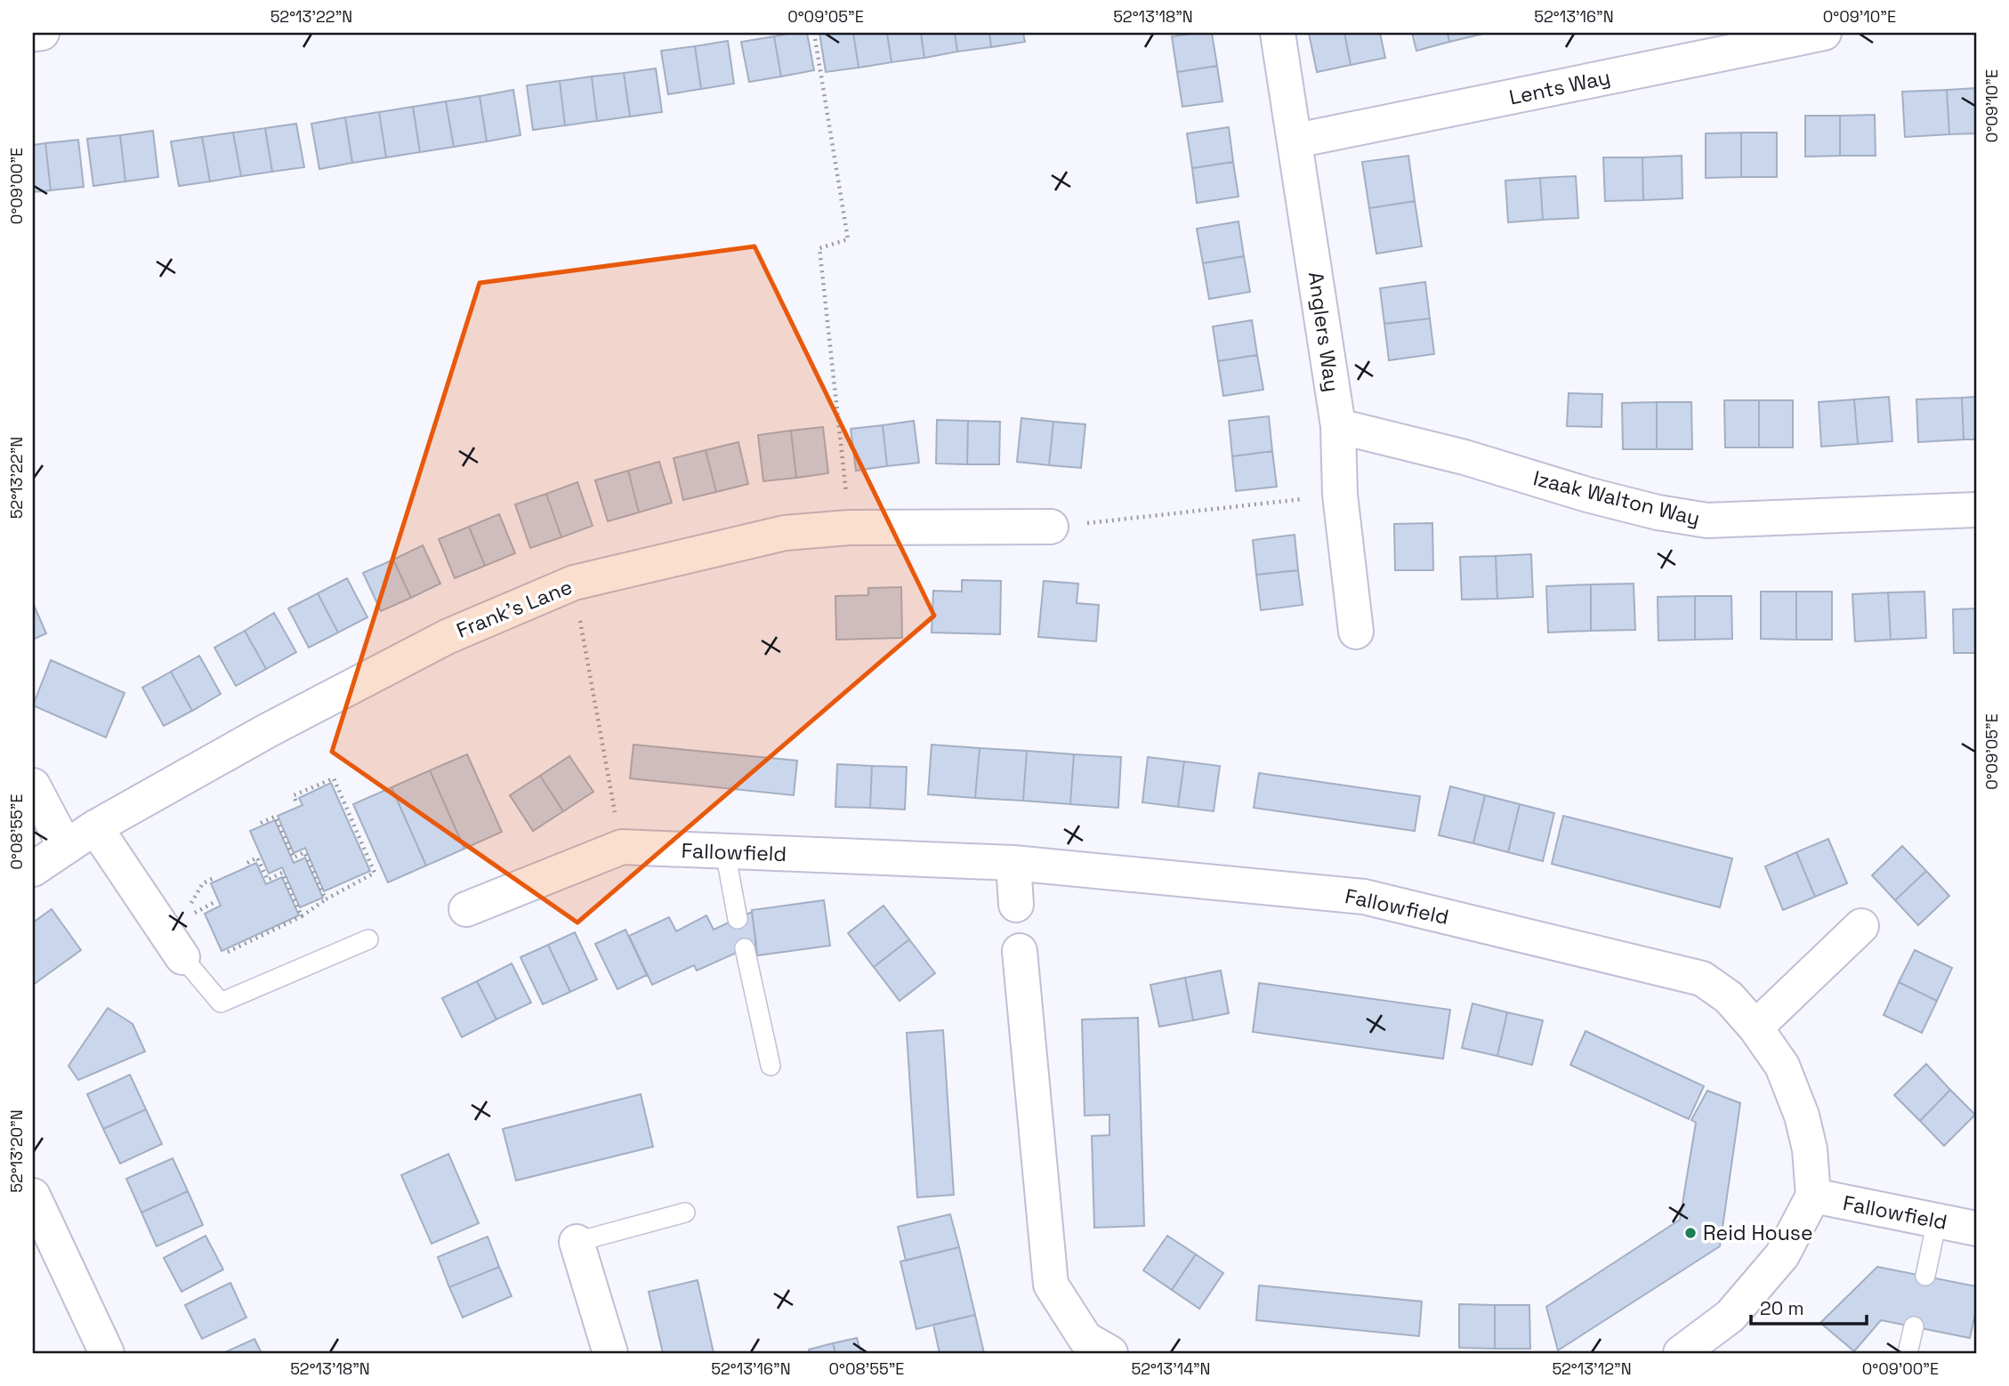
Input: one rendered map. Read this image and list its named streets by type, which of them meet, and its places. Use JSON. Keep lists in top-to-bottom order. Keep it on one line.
{"streets":{"street":["Lents Way","Anglers Way","Izaak Walton Way","Frank's Lane","Fallowfield"]},"crossings":[["Lents Way","Anglers Way"],["Anglers Way","Izaak Walton Way"]],"places":["Reid House"],"scale_bar":"20 m","coordinates":["52°13'22\"N","0°09'05\"E","52°13'18\"N","52°13'16\"N","0°09'10\"E","0°09'00\"E","0°08'55\"E","52°13'20\"N","52°13'14\"N","52°13'12\"N"]}
